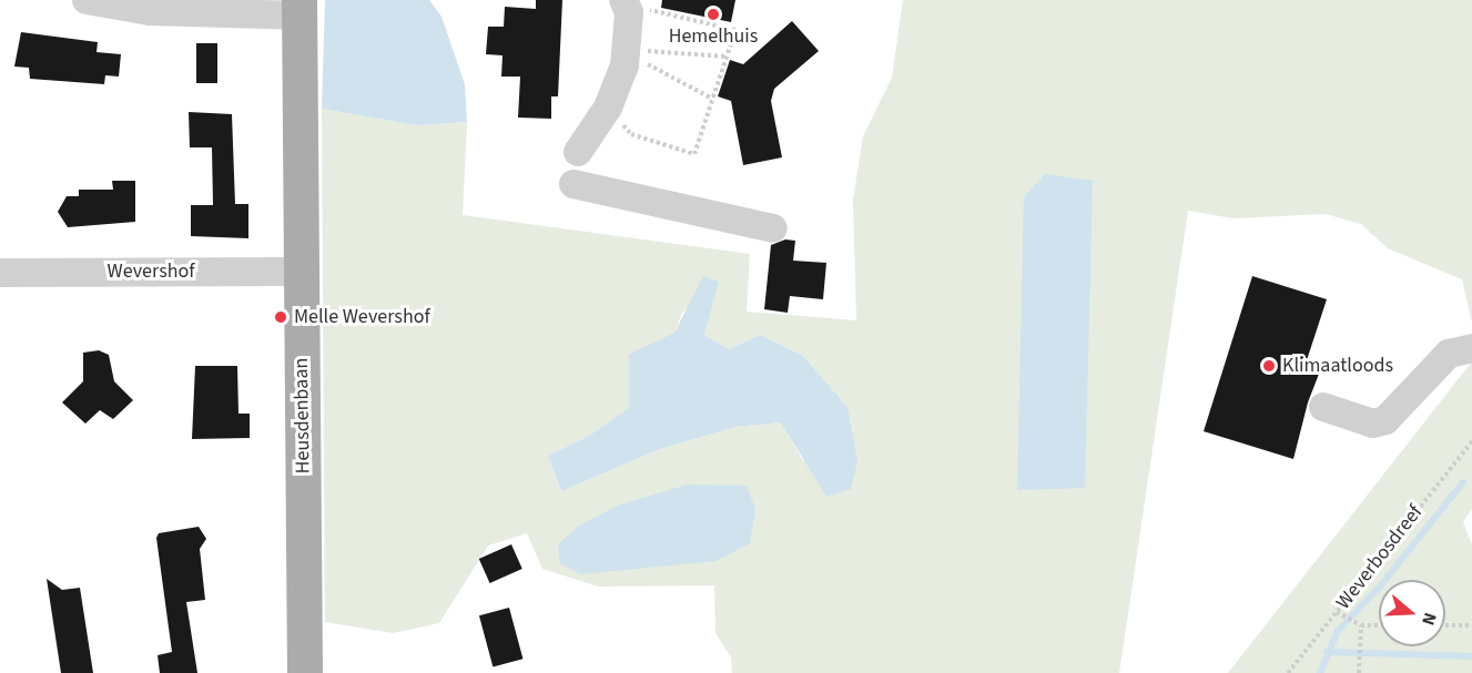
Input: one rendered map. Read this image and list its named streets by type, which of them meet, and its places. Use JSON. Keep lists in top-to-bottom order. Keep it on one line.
{"streets":{"main road":["Heusdenbaan"],"street":["Wevershof"],"path":["Weverbosdreef"]},"crossings":[["Wevershof","Heusdenbaan"]],"places":["Hemelhuis","Melle Wevershof","Klimaatloods"],"north":"right"}
